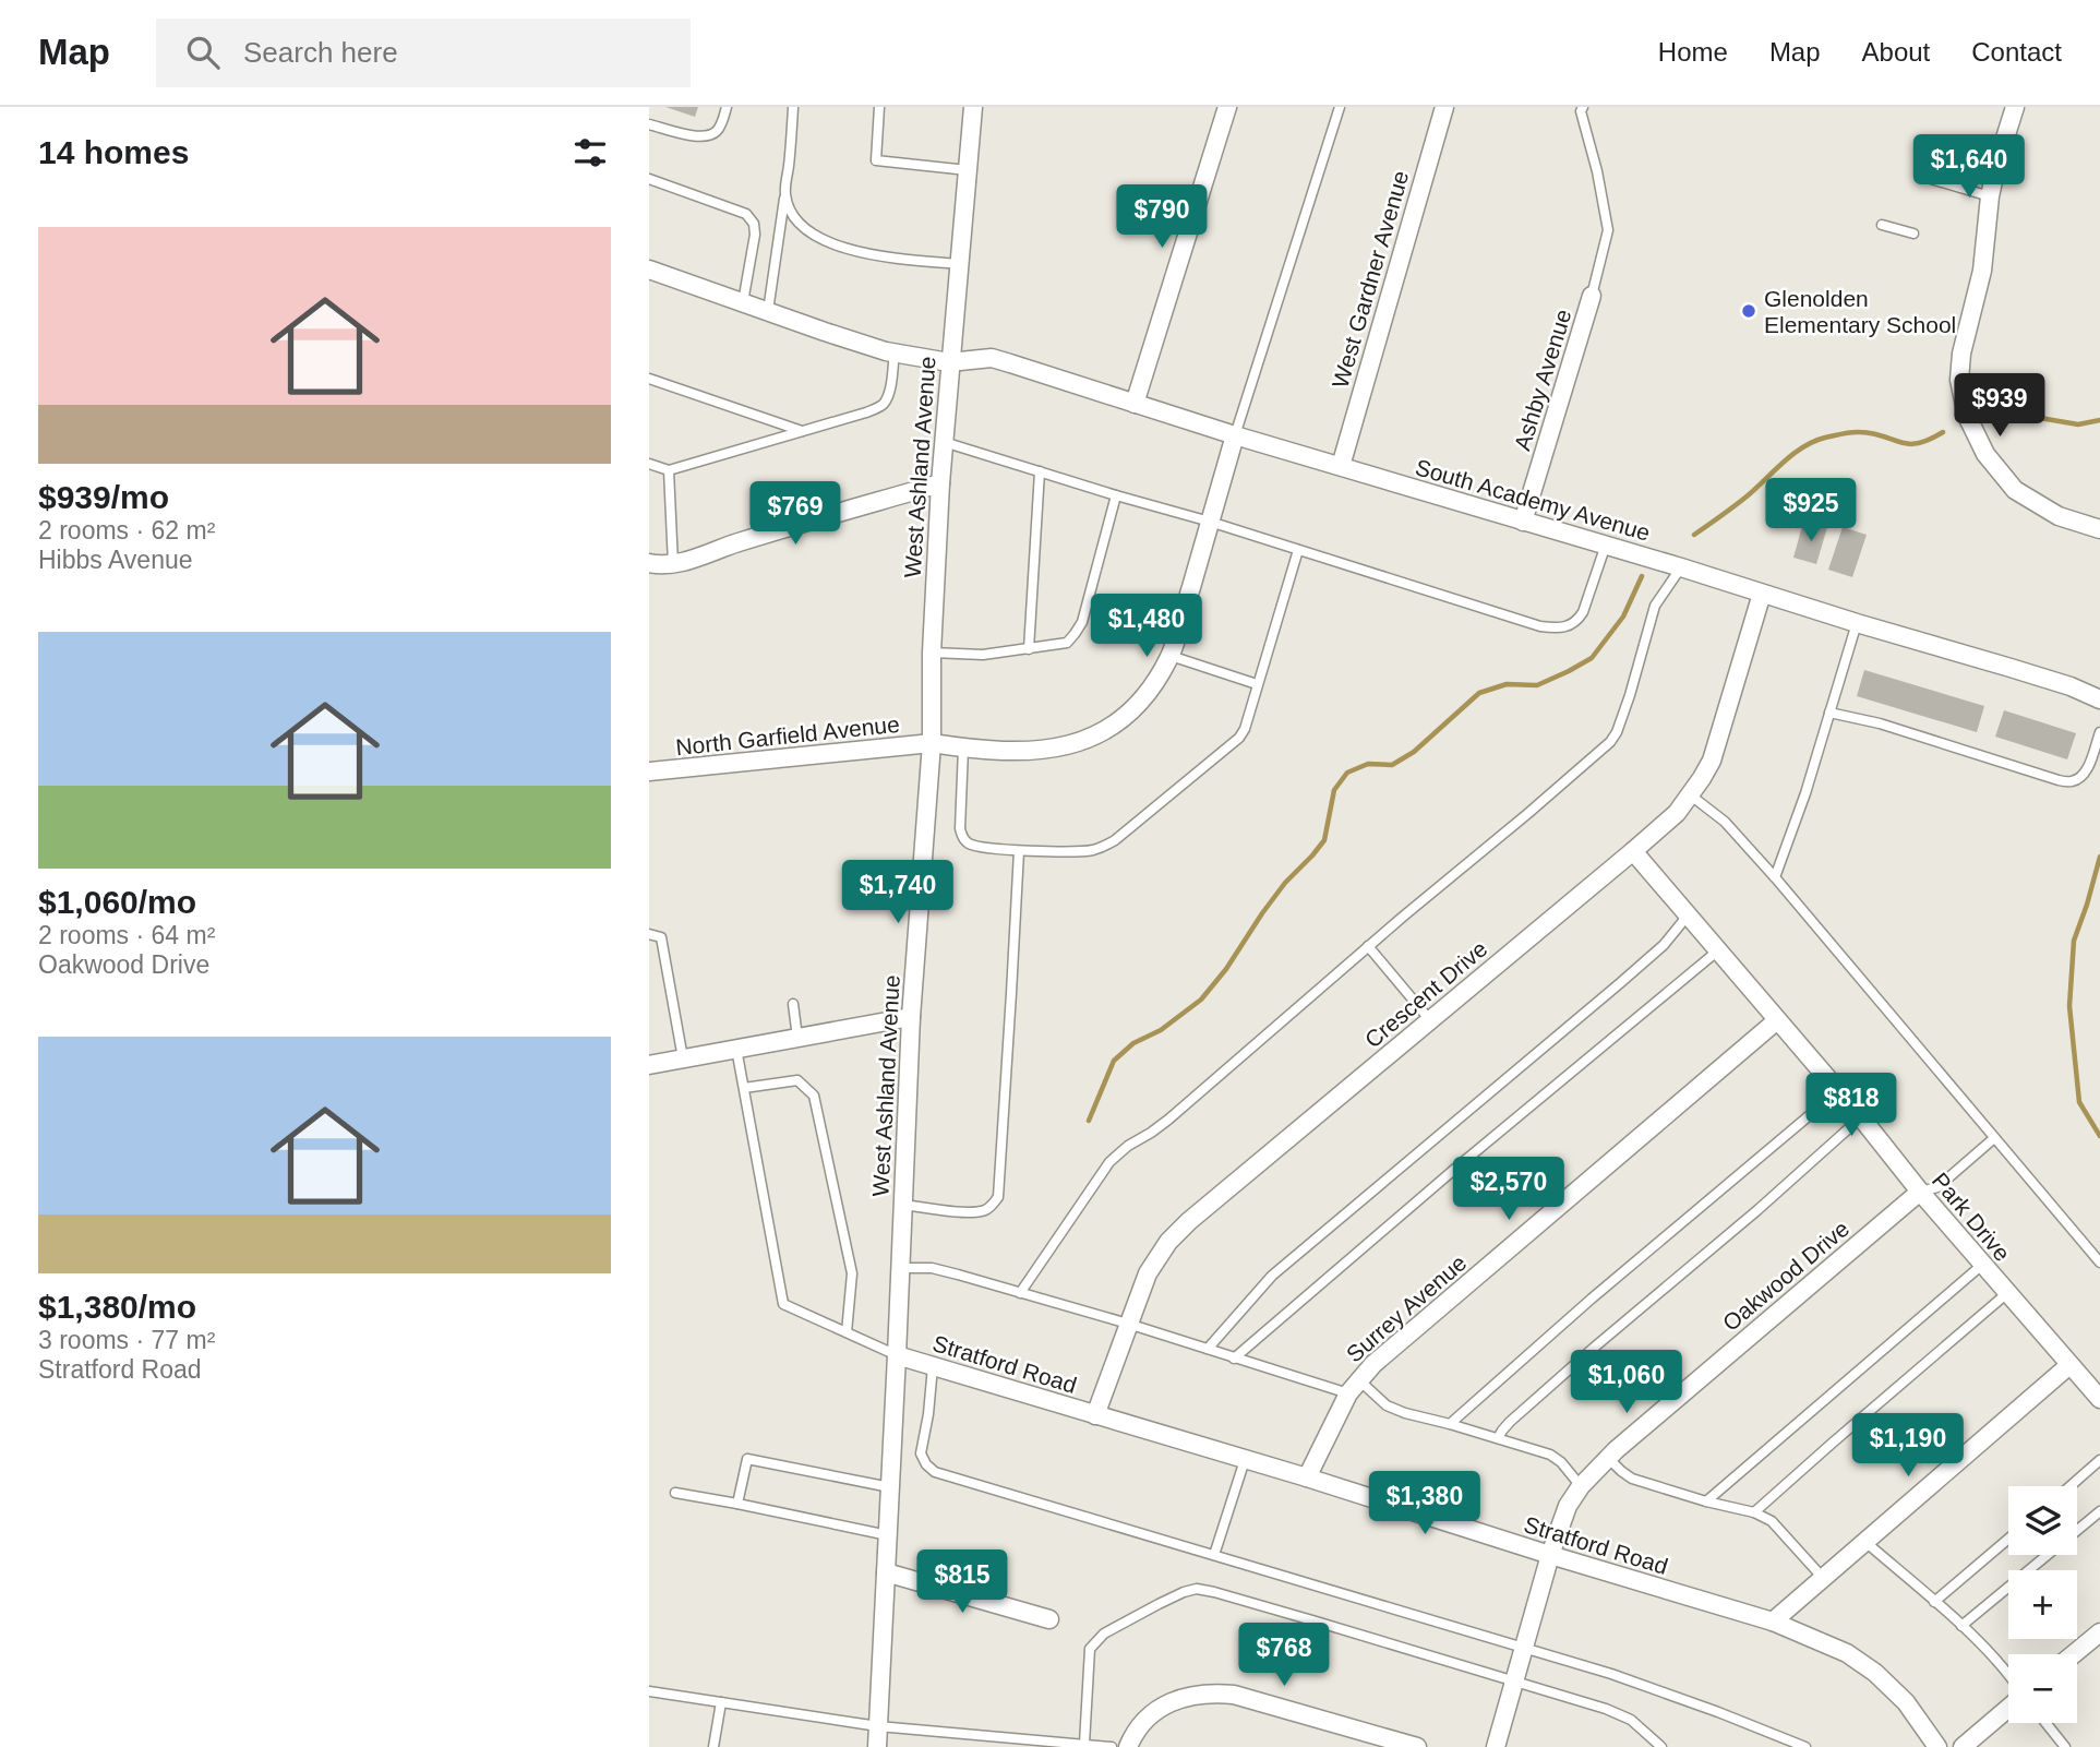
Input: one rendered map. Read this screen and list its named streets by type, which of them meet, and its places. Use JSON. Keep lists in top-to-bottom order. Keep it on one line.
{"streets":{"street":["West Gardner Avenue","Ashby Avenue","West Ashland Avenue","South Academy Avenue","North Garfield Avenue","Crescent Drive","Park Drive","Oakwood Drive","Surrey Avenue","Stratford Road"]},"crossings":[["West Gardner Avenue","South Academy Avenue"],["Ashby Avenue","South Academy Avenue"],["West Ashland Avenue","South Academy Avenue"],["West Ashland Avenue","North Garfield Avenue"],["West Ashland Avenue","Stratford Road"],["South Academy Avenue","North Garfield Avenue"],["South Academy Avenue","Crescent Drive"],["Crescent Drive","Park Drive"],["Crescent Drive","Stratford Road"],["Park Drive","Oakwood Drive"],["Park Drive","Surrey Avenue"],["Oakwood Drive","Stratford Road"],["Surrey Avenue","Stratford Road"]],"places":["Glenolden Elementary School"],"page":{"header":"Map","search":"Search here","nav":["Home","Map","About","Contact"],"heading":"14 homes","price":["$1,640","$790","$939","$925","$769","$1,480","$1,740","$818","$2,570","$1,060","$1,190","$1,380","$815","$768"],"list":[{"name":"$939/mo","note":"2 rooms · 62 m² · Hibbs Avenue"},{"name":"$1,060/mo","note":"2 rooms · 64 m² · Oakwood Drive"},{"name":"$1,380/mo","note":"3 rooms · 77 m² · Stratford Road"}],"map_buttons":["+","−"]}}
